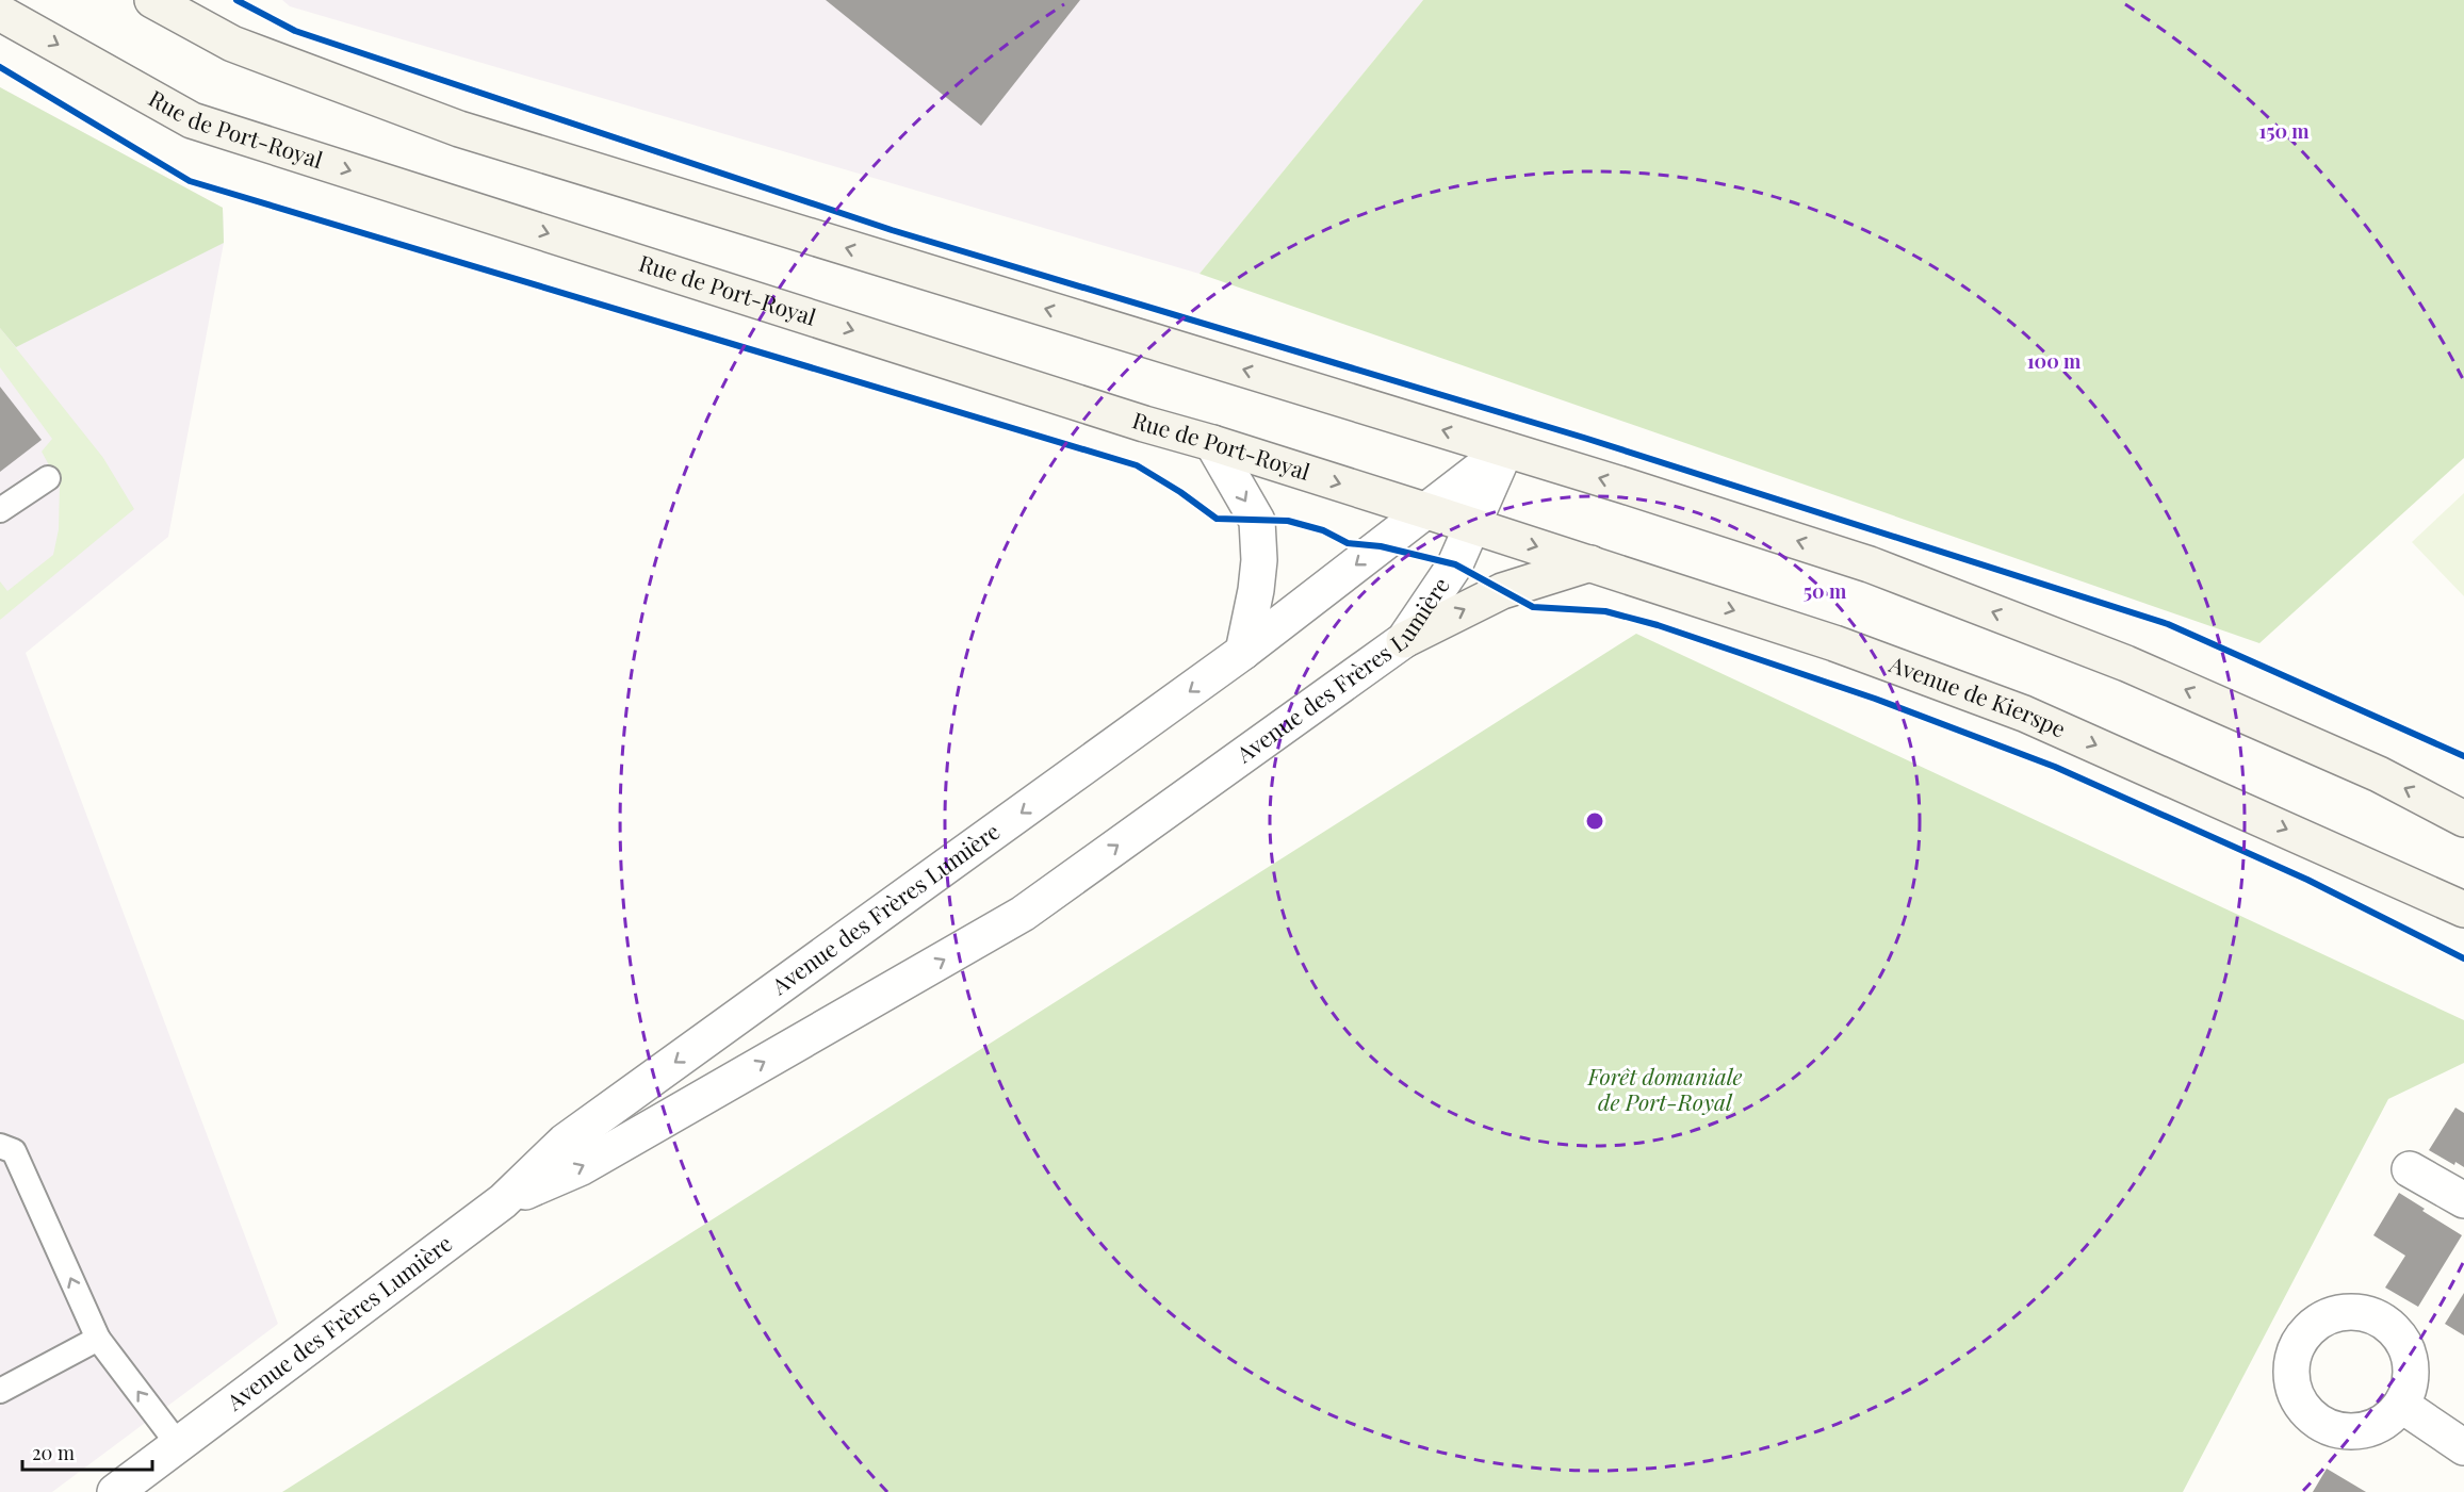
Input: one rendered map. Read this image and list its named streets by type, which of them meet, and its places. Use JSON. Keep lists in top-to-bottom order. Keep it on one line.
{"streets":{"main road":["Rue de Port-Royal","Avenue de Kierspe"],"street":["Avenue des Frères Lumière"]},"crossings":[["Rue de Port-Royal","Avenue des Frères Lumière"],["Rue de Port-Royal","Avenue de Kierspe"],["Avenue des Frères Lumière","Avenue de Kierspe"]],"parks":["Forêt domaniale de Port-Royal"],"scale_bar":"20 m","rings":["150 m","100 m","50 m"]}
